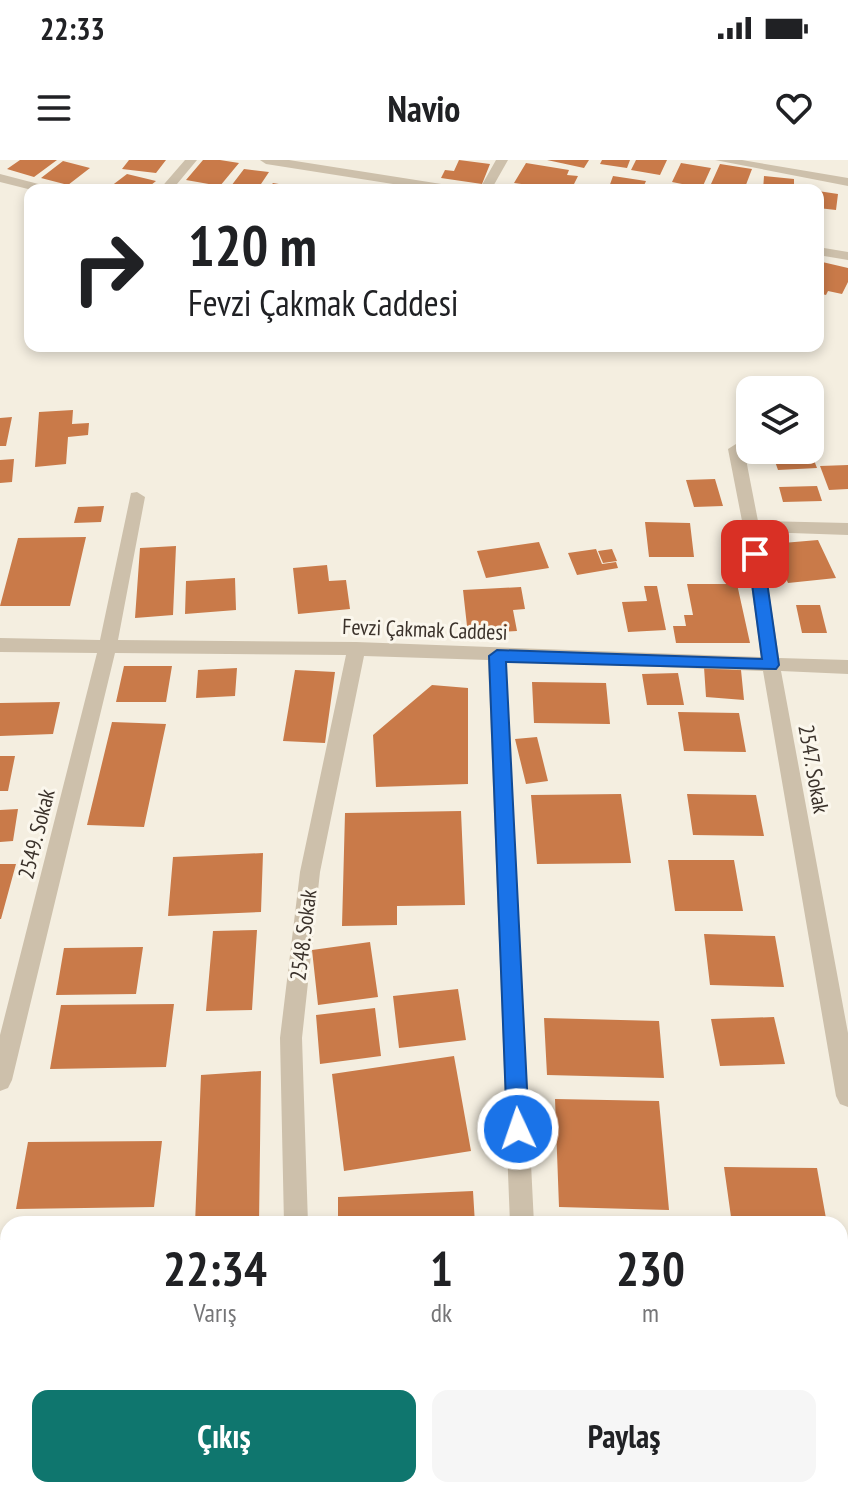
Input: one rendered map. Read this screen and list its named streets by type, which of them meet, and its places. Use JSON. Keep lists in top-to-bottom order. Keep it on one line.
{"streets":{"street":["Fevzi Çakmak Caddesi","2547. Sokak","2549. Sokak","2548. Sokak"]},"crossings":[["Fevzi Çakmak Caddesi","2547. Sokak"],["Fevzi Çakmak Caddesi","2549. Sokak"],["Fevzi Çakmak Caddesi","2548. Sokak"]],"page":{"status":"22:33","header":"Navio","turn":["120 m","Fevzi Çakmak Caddesi"],"eta":["22:34","Varış","1","dk","230","m"],"buttons":["Çıkış","Paylaş"]}}
